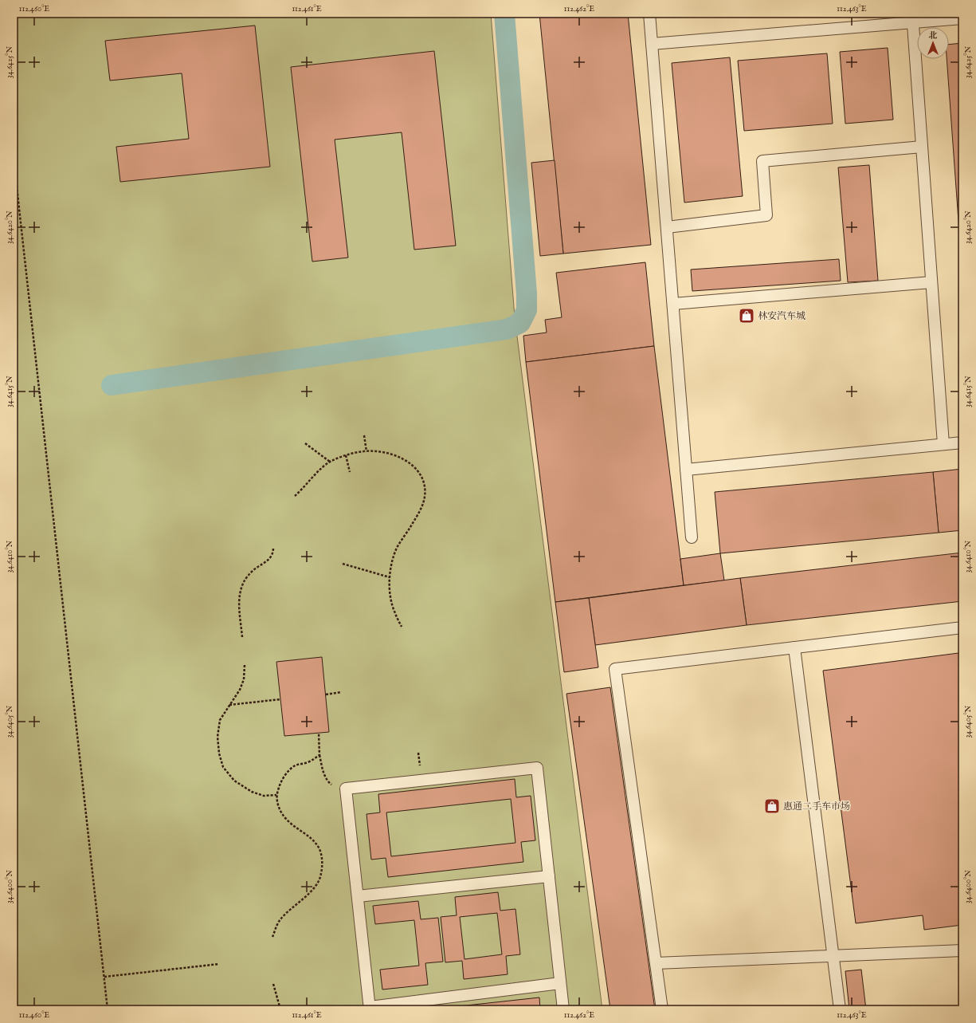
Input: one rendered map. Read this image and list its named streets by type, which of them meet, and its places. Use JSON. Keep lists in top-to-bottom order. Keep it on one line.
{"places":{"shop":["林安汽车城","惠通二手车市场"]},"north":"top","coordinates":["112.460°E","112.461°E","112.462°E","112.463°E","34.6425°N","34.6420°N","34.6415°N","34.6410°N","34.6405°N","34.6400°N"]}
